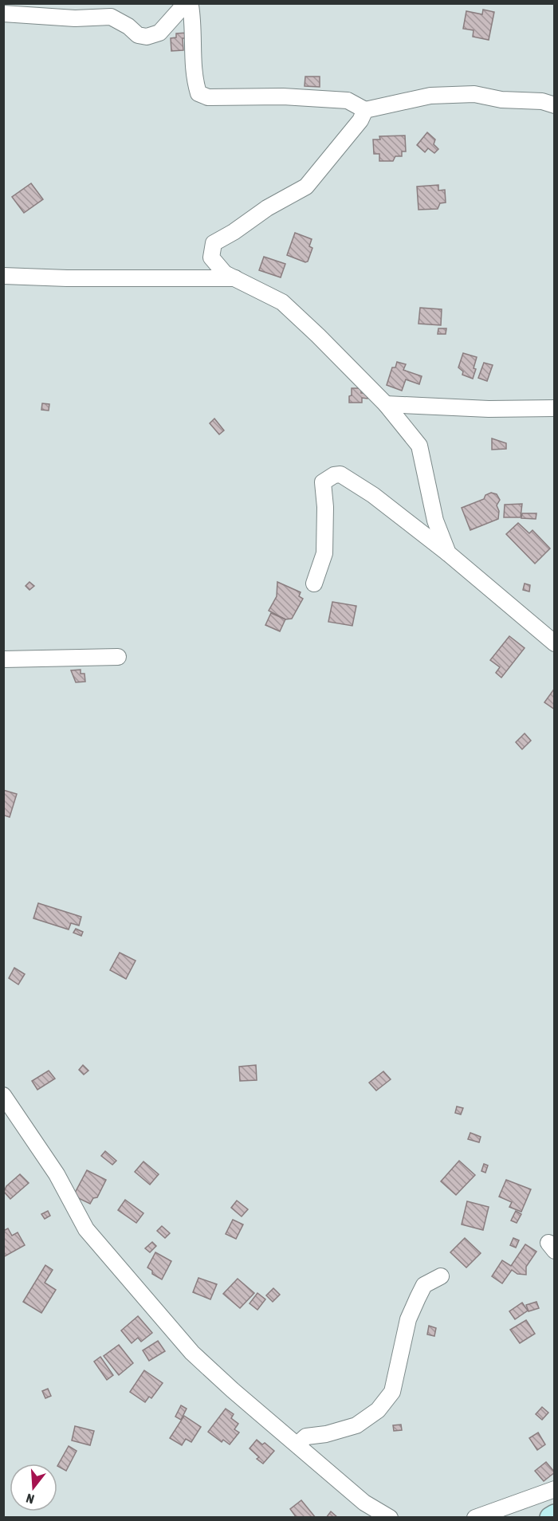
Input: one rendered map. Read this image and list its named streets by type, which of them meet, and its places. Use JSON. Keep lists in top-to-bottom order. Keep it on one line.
{"north":"bottom"}
